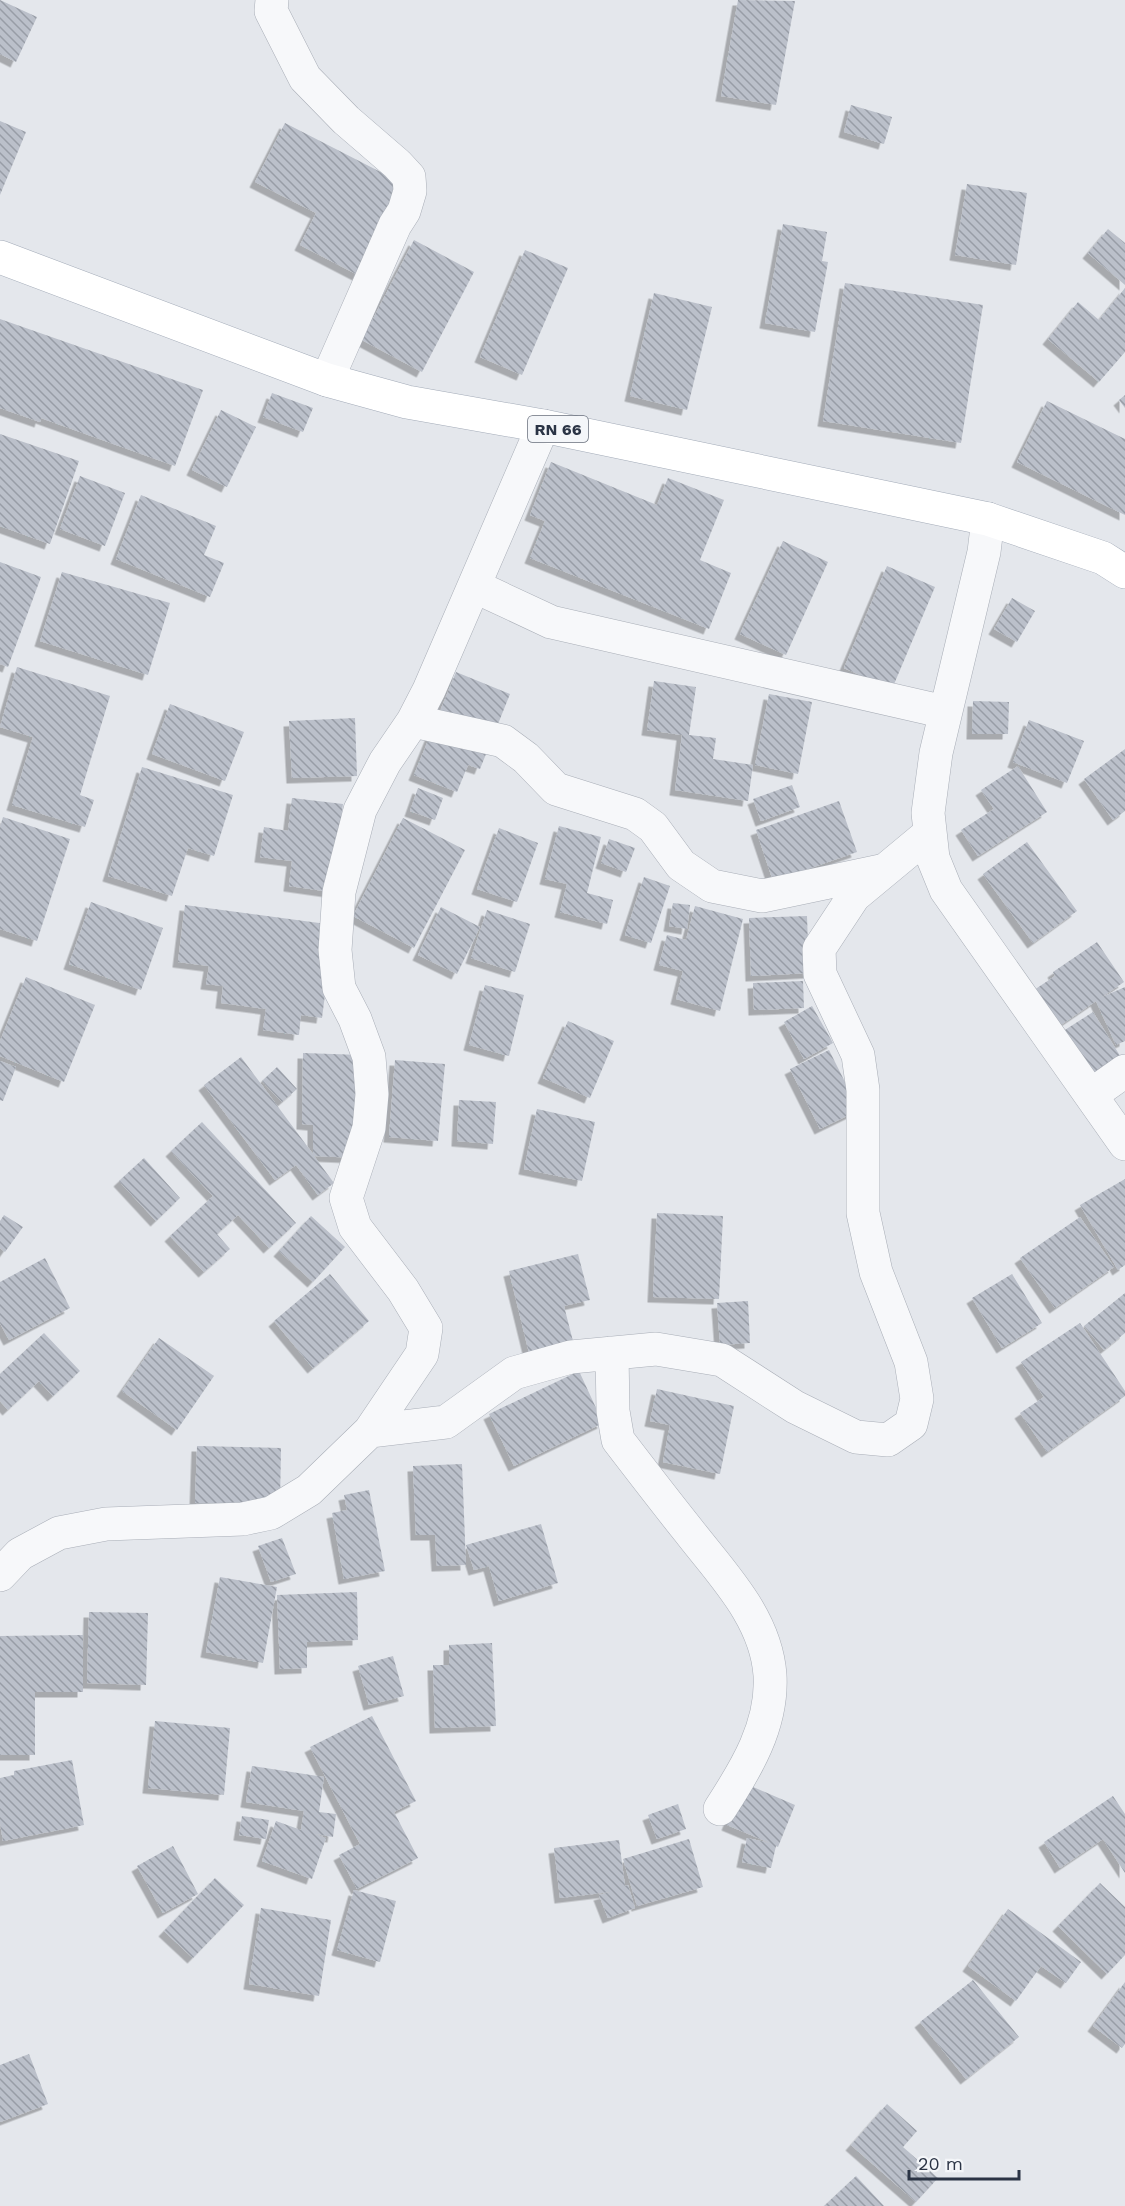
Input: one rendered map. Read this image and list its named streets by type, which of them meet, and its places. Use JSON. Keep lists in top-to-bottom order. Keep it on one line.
{"streets":{"main road":["RN 66"]},"scale_bar":"20 m"}
